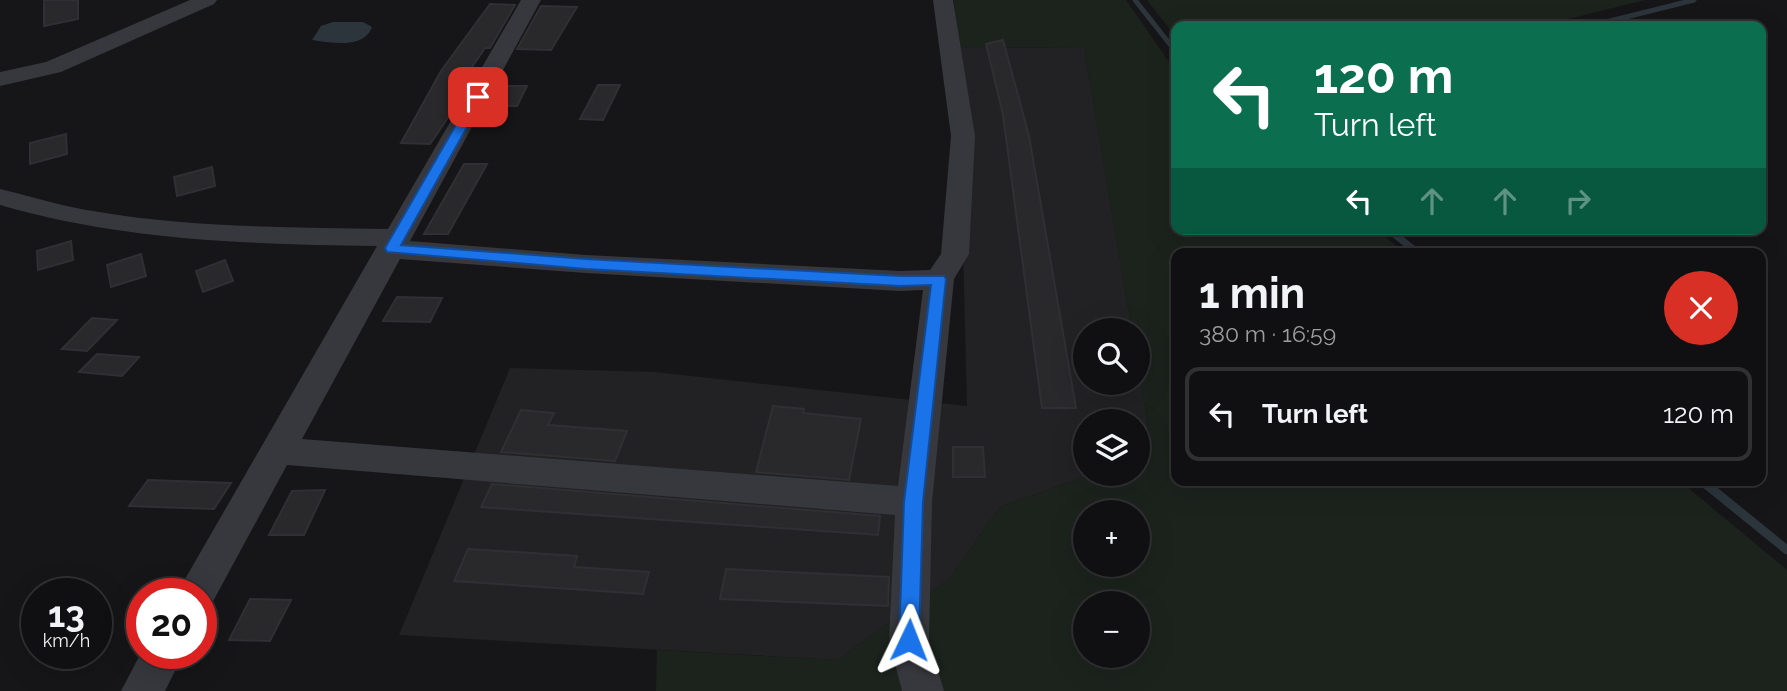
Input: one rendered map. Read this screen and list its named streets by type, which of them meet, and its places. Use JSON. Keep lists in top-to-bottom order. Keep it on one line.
{"page":{"turn":["120 m","Turn left"],"heading":["1 min","380 m · 16:59"],"map_buttons":["+","−"],"list":[{"name":"Turn left","value":"120 m"}],"speed":"13 km/h","limit":"20"}}
